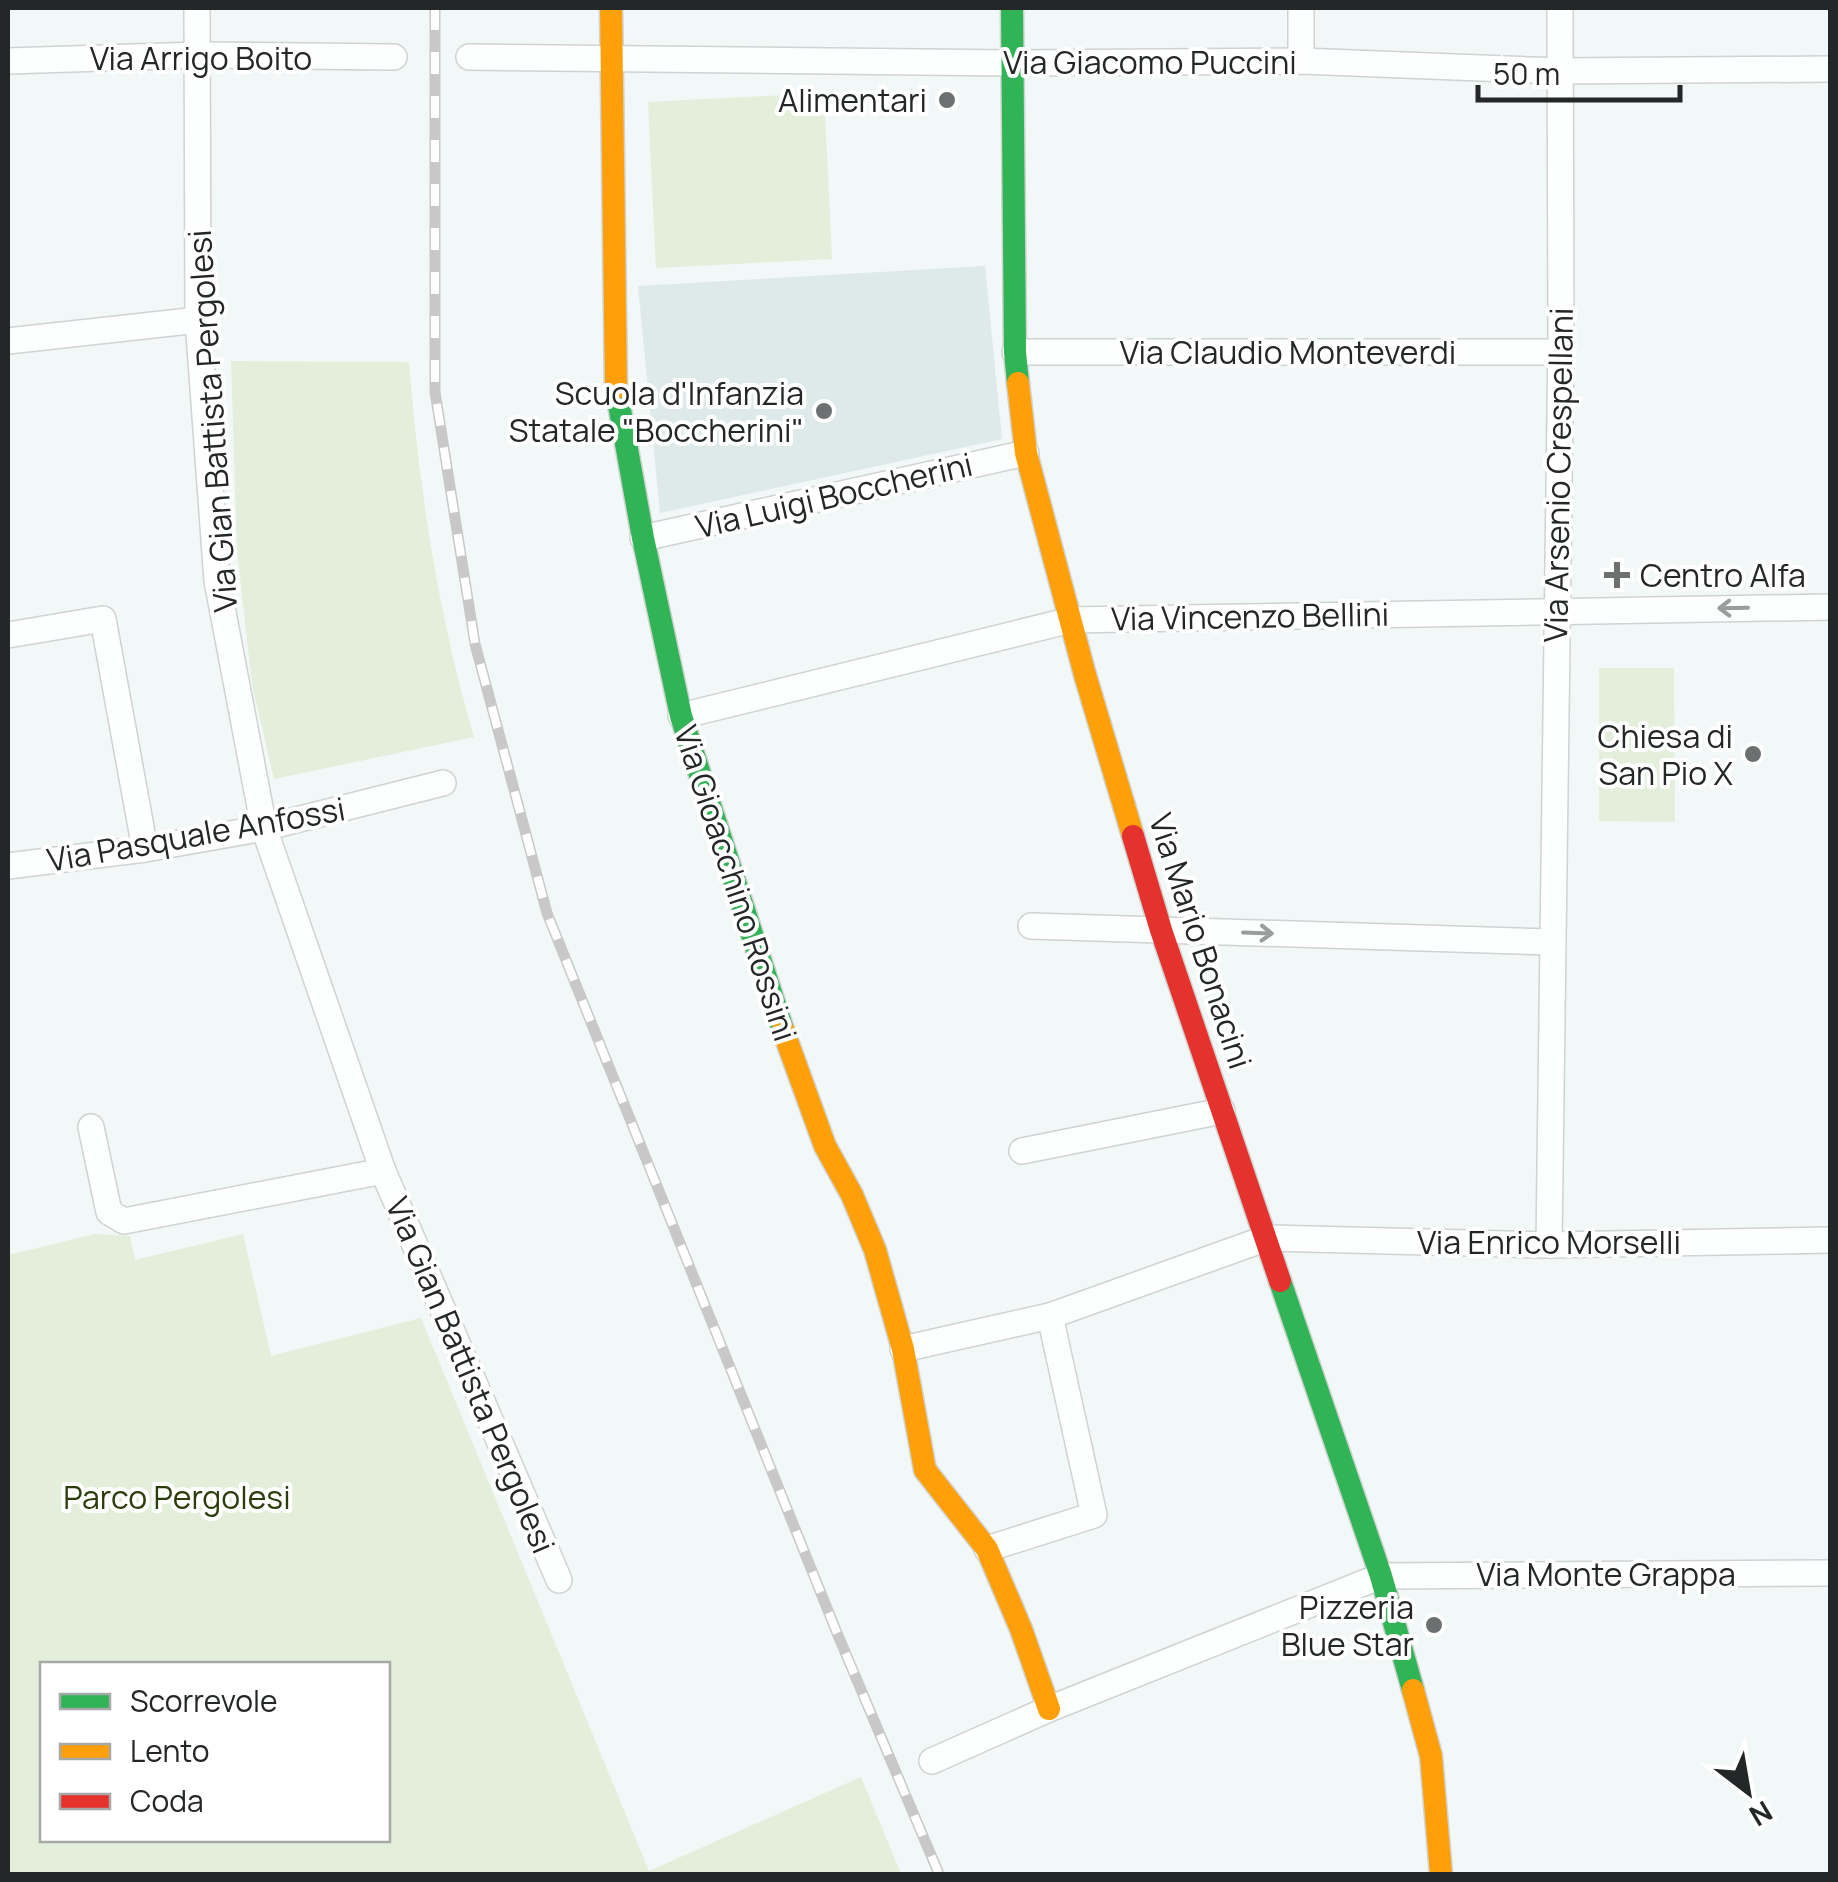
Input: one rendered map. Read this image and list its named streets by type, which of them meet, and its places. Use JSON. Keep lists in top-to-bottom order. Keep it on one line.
{"streets":{"main road":["Via Gioacchino Rossini","Via Mario Bonacini"],"street":["Via Arrigo Boito","Via Giacomo Puccini","Via Claudio Monteverdi","Via Gian Battista Pergolesi","Via Arsenio Crespellani","Via Luigi Boccherini","Via Vincenzo Bellini","Via Pasquale Anfossi","Via Enrico Morselli","Via Monte Grappa"]},"crossings":[["Via Arrigo Boito","Via Gian Battista Pergolesi"],["Via Giacomo Puccini","Via Arsenio Crespellani"],["Via Giacomo Puccini","Via Gioacchino Rossini"],["Via Giacomo Puccini","Via Mario Bonacini"],["Via Claudio Monteverdi","Via Arsenio Crespellani"],["Via Claudio Monteverdi","Via Mario Bonacini"],["Via Gian Battista Pergolesi","Via Pasquale Anfossi"],["Via Arsenio Crespellani","Via Vincenzo Bellini"],["Via Arsenio Crespellani","Via Enrico Morselli"],["Via Luigi Boccherini","Via Gioacchino Rossini"],["Via Luigi Boccherini","Via Mario Bonacini"],["Via Vincenzo Bellini","Via Gioacchino Rossini"],["Via Vincenzo Bellini","Via Mario Bonacini"],["Via Mario Bonacini","Via Enrico Morselli"],["Via Mario Bonacini","Via Monte Grappa"]],"parks":["Parco Pergolesi"],"places":{"other":["Alimentari","Scuola d'Infanzia Statale \"Boccherini\"","Chiesa di San Pio X","Pizzeria Blue Star"],"health":["Centro Alfa"]},"legend":["Scorrevole","Lento","Coda"],"scale_bar":"50 m","north":"bottom right"}
